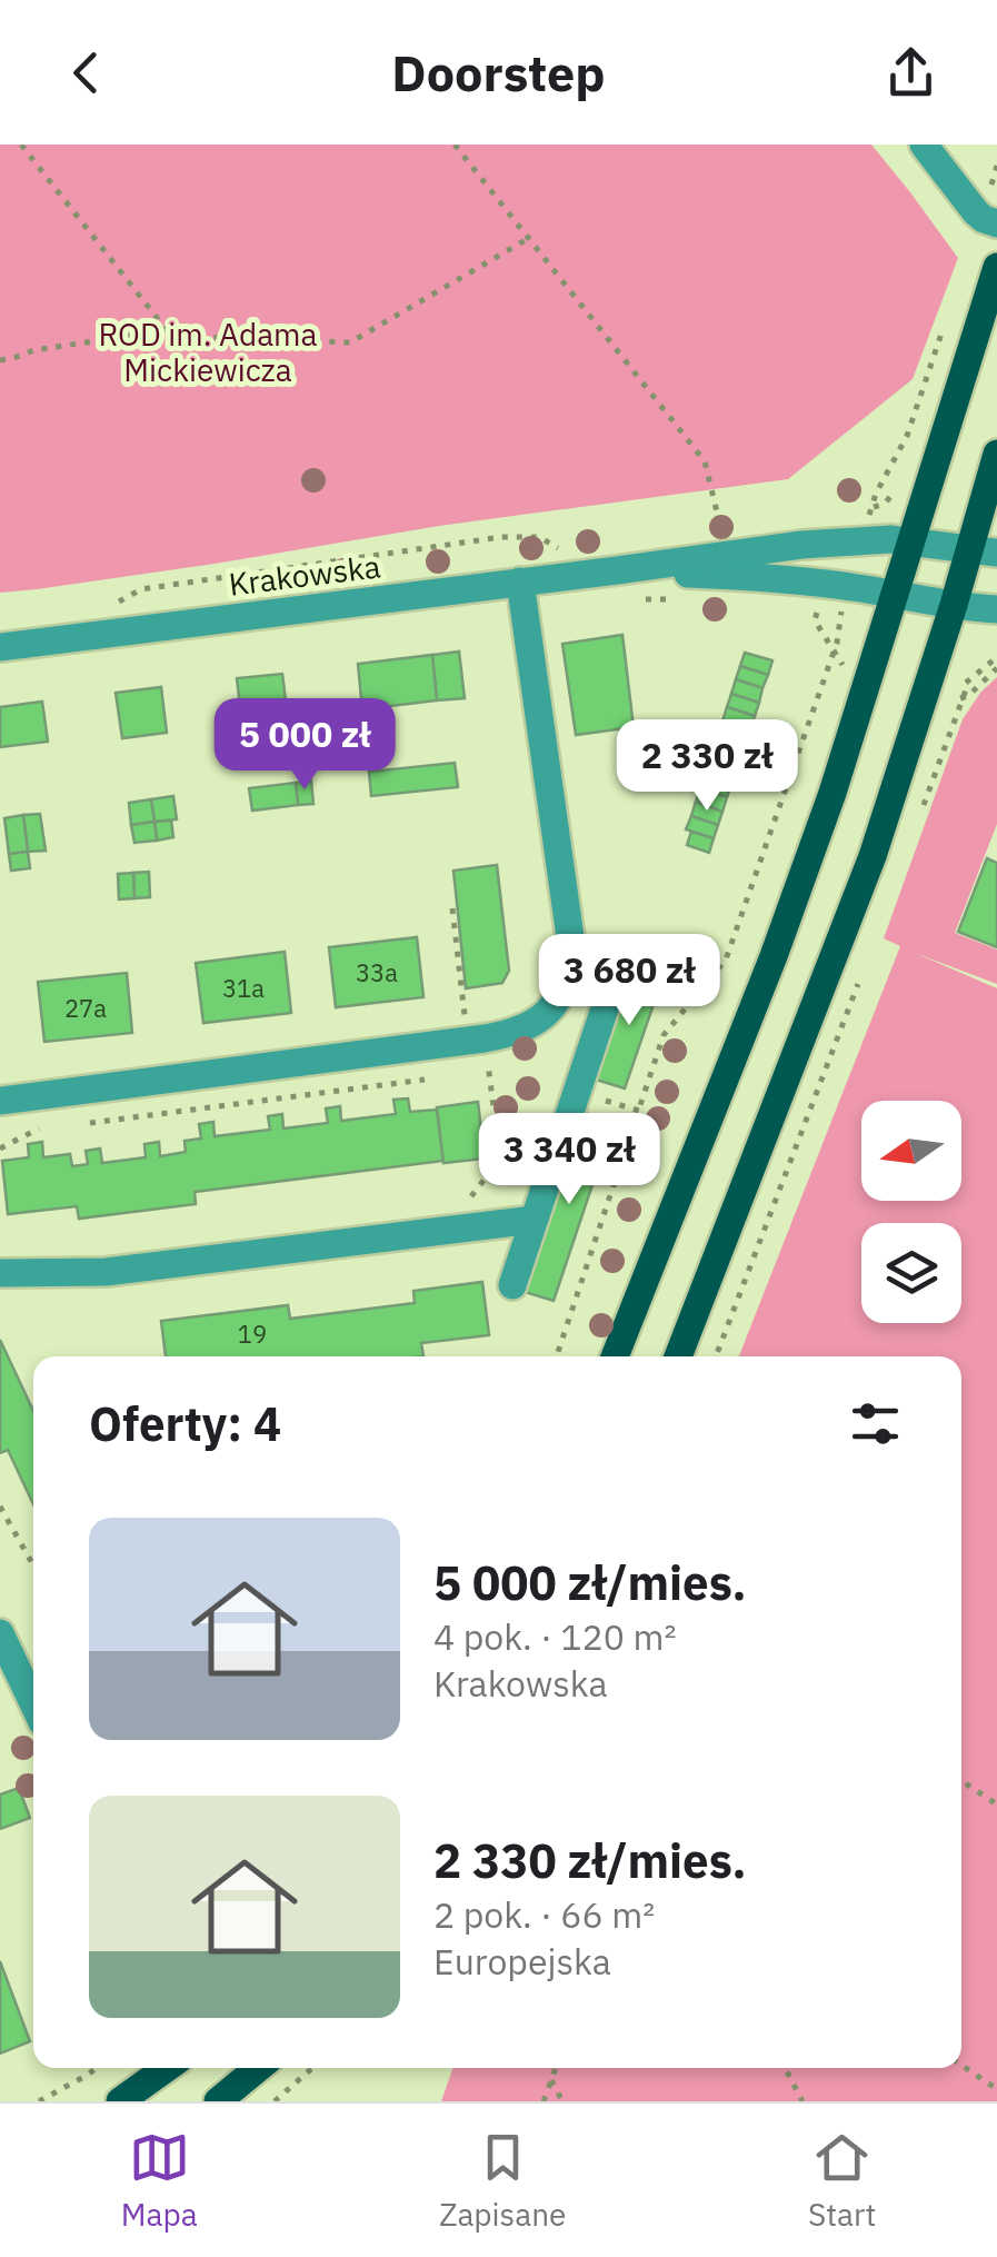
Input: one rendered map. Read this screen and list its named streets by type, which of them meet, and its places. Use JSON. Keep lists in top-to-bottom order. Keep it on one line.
{"streets":{"street":["Krakowska"]},"parks":["ROD im. Adama Mickiewicza"],"house_numbers":["33a","31a","27a","19"],"north":"left","page":{"header":"Doorstep","price":["5 000 zł","2 330 zł","3 680 zł","3 340 zł"],"heading":"Oferty: 4","list":[{"name":"5 000 zł/mies.","note":"4 pok. · 120 m² · Krakowska"},{"name":"2 330 zł/mies.","note":"2 pok. · 66 m² · Europejska"}],"tabs":["Mapa","Zapisane","Start"]}}
